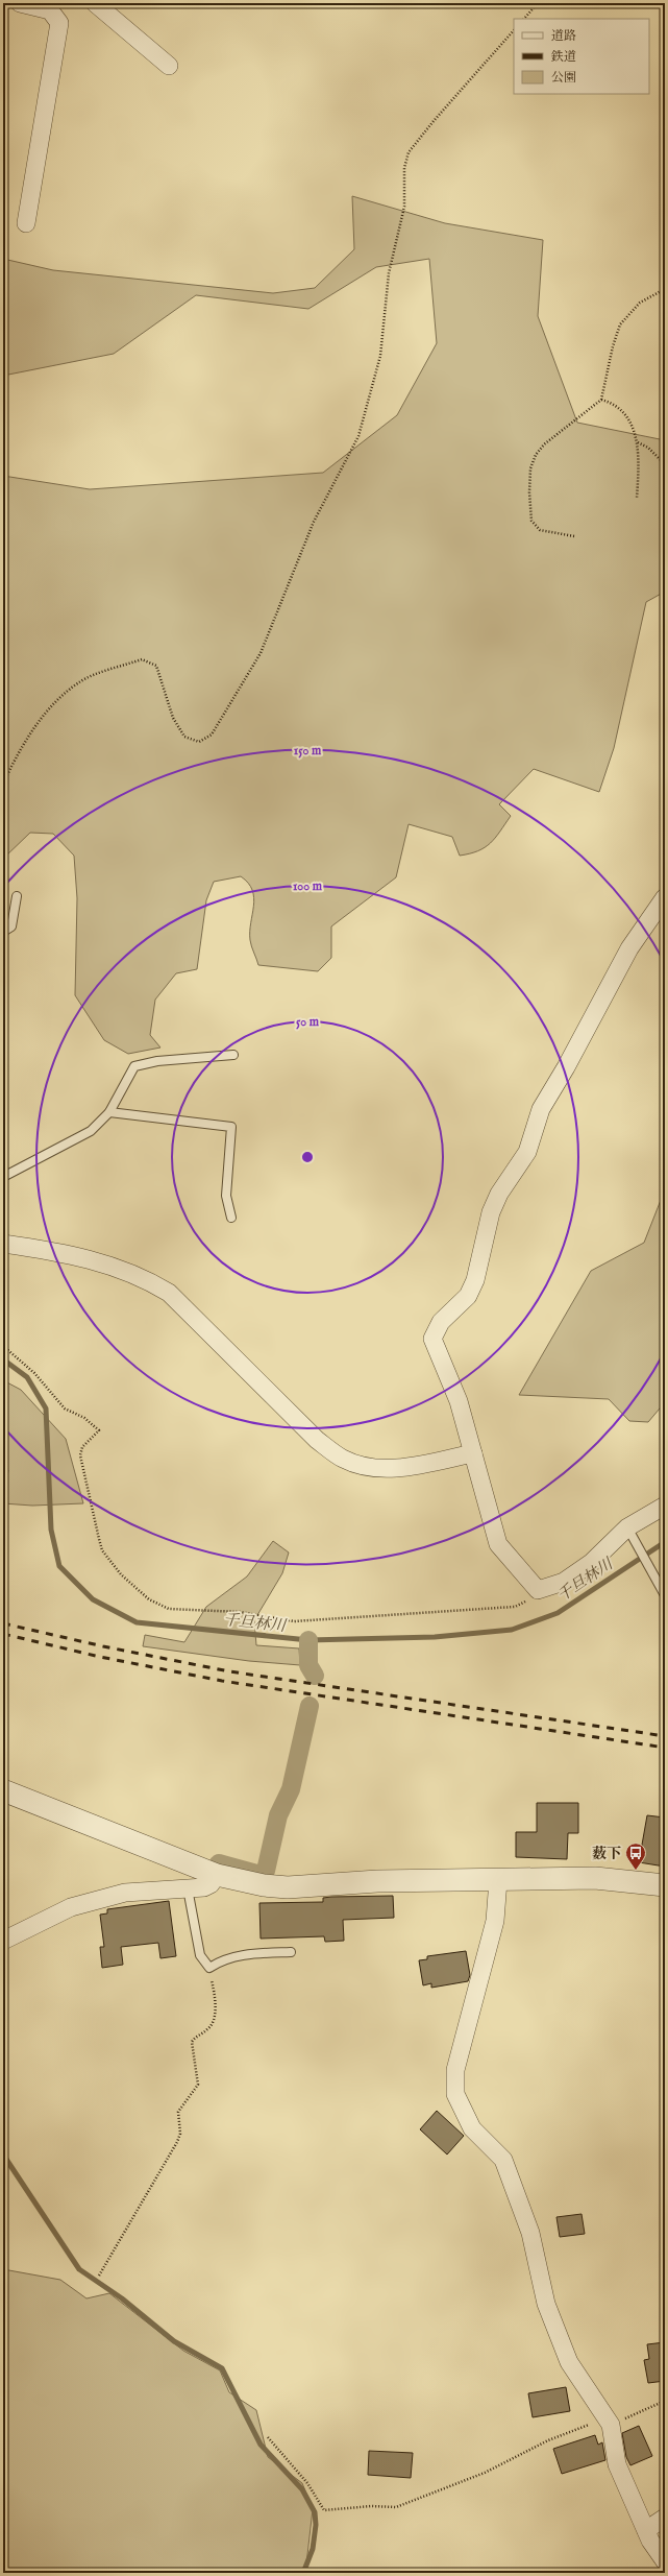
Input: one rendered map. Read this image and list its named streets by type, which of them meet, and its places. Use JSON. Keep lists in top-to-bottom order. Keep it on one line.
{"water":["千旦林川"],"places":{"bus stop":["薮下"]},"legend":["道路","鉄道","公園"],"rings":["150 m","100 m","50 m"]}
